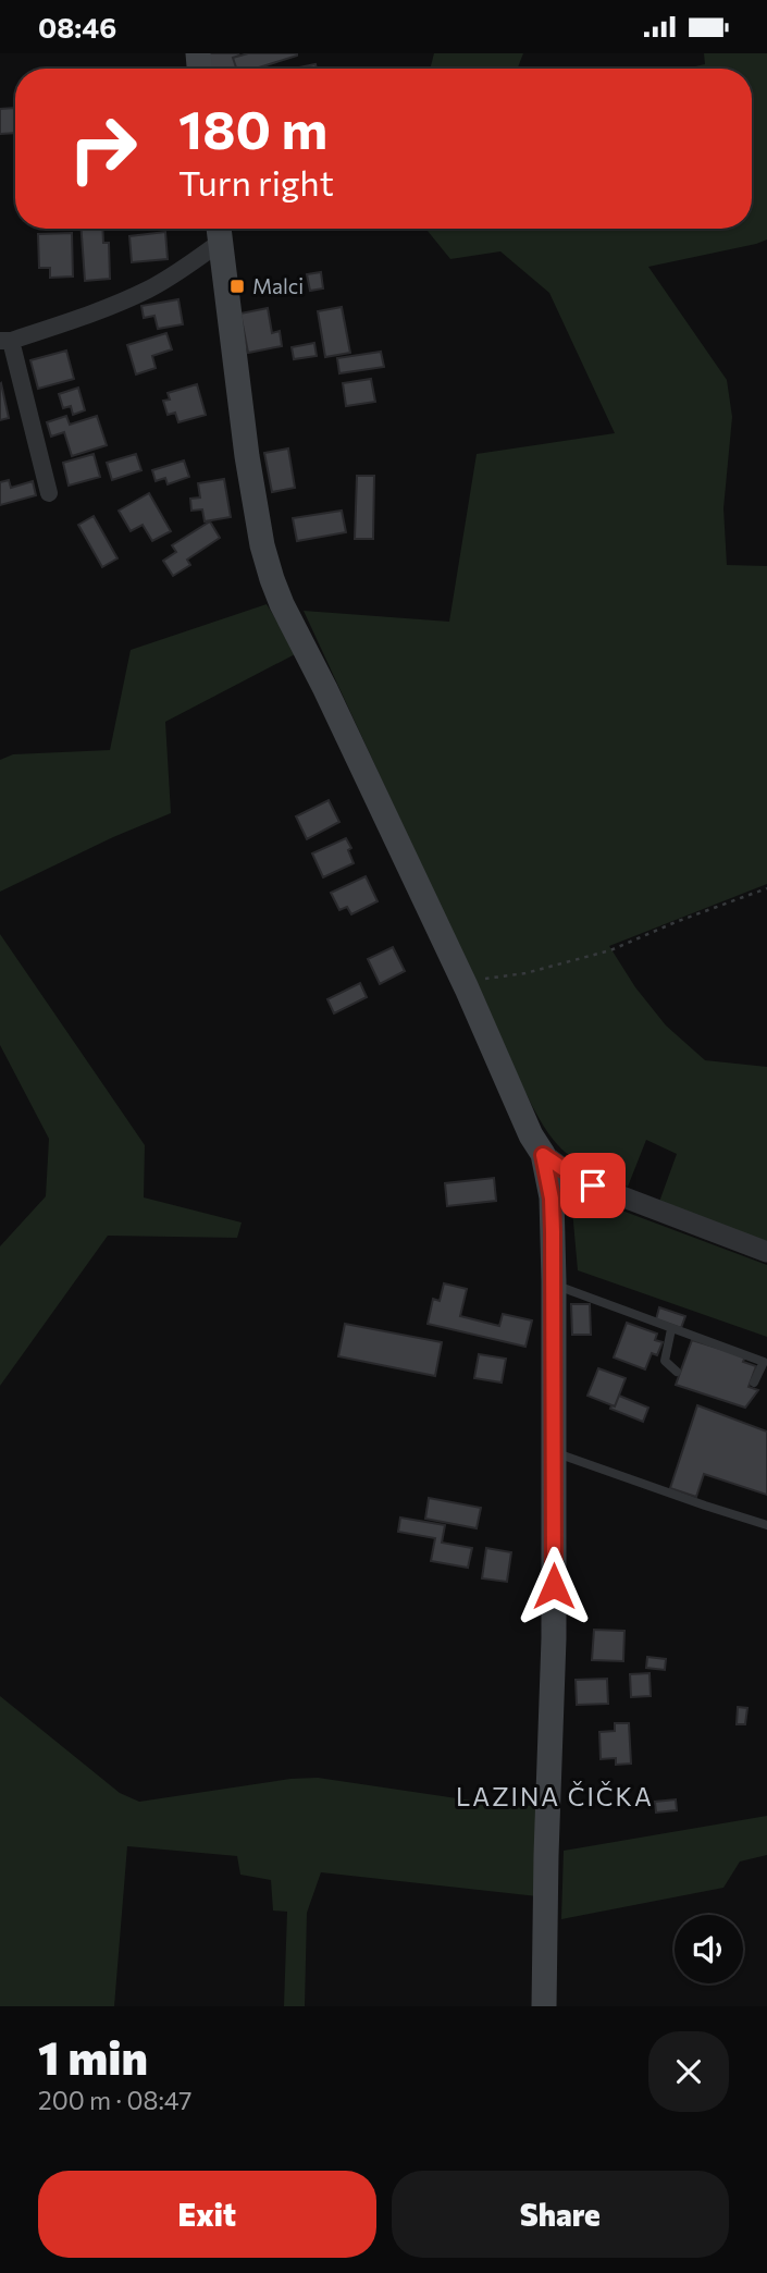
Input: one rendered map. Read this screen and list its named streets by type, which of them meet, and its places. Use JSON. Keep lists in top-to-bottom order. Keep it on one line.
{"districts":["LAZINA ČIČKA"],"places":{"transit":["Malci"]},"page":{"status":"08:46","turn":["180 m","Turn right"],"heading":["1 min","200 m · 08:47"],"buttons":["Exit","Share"]}}
